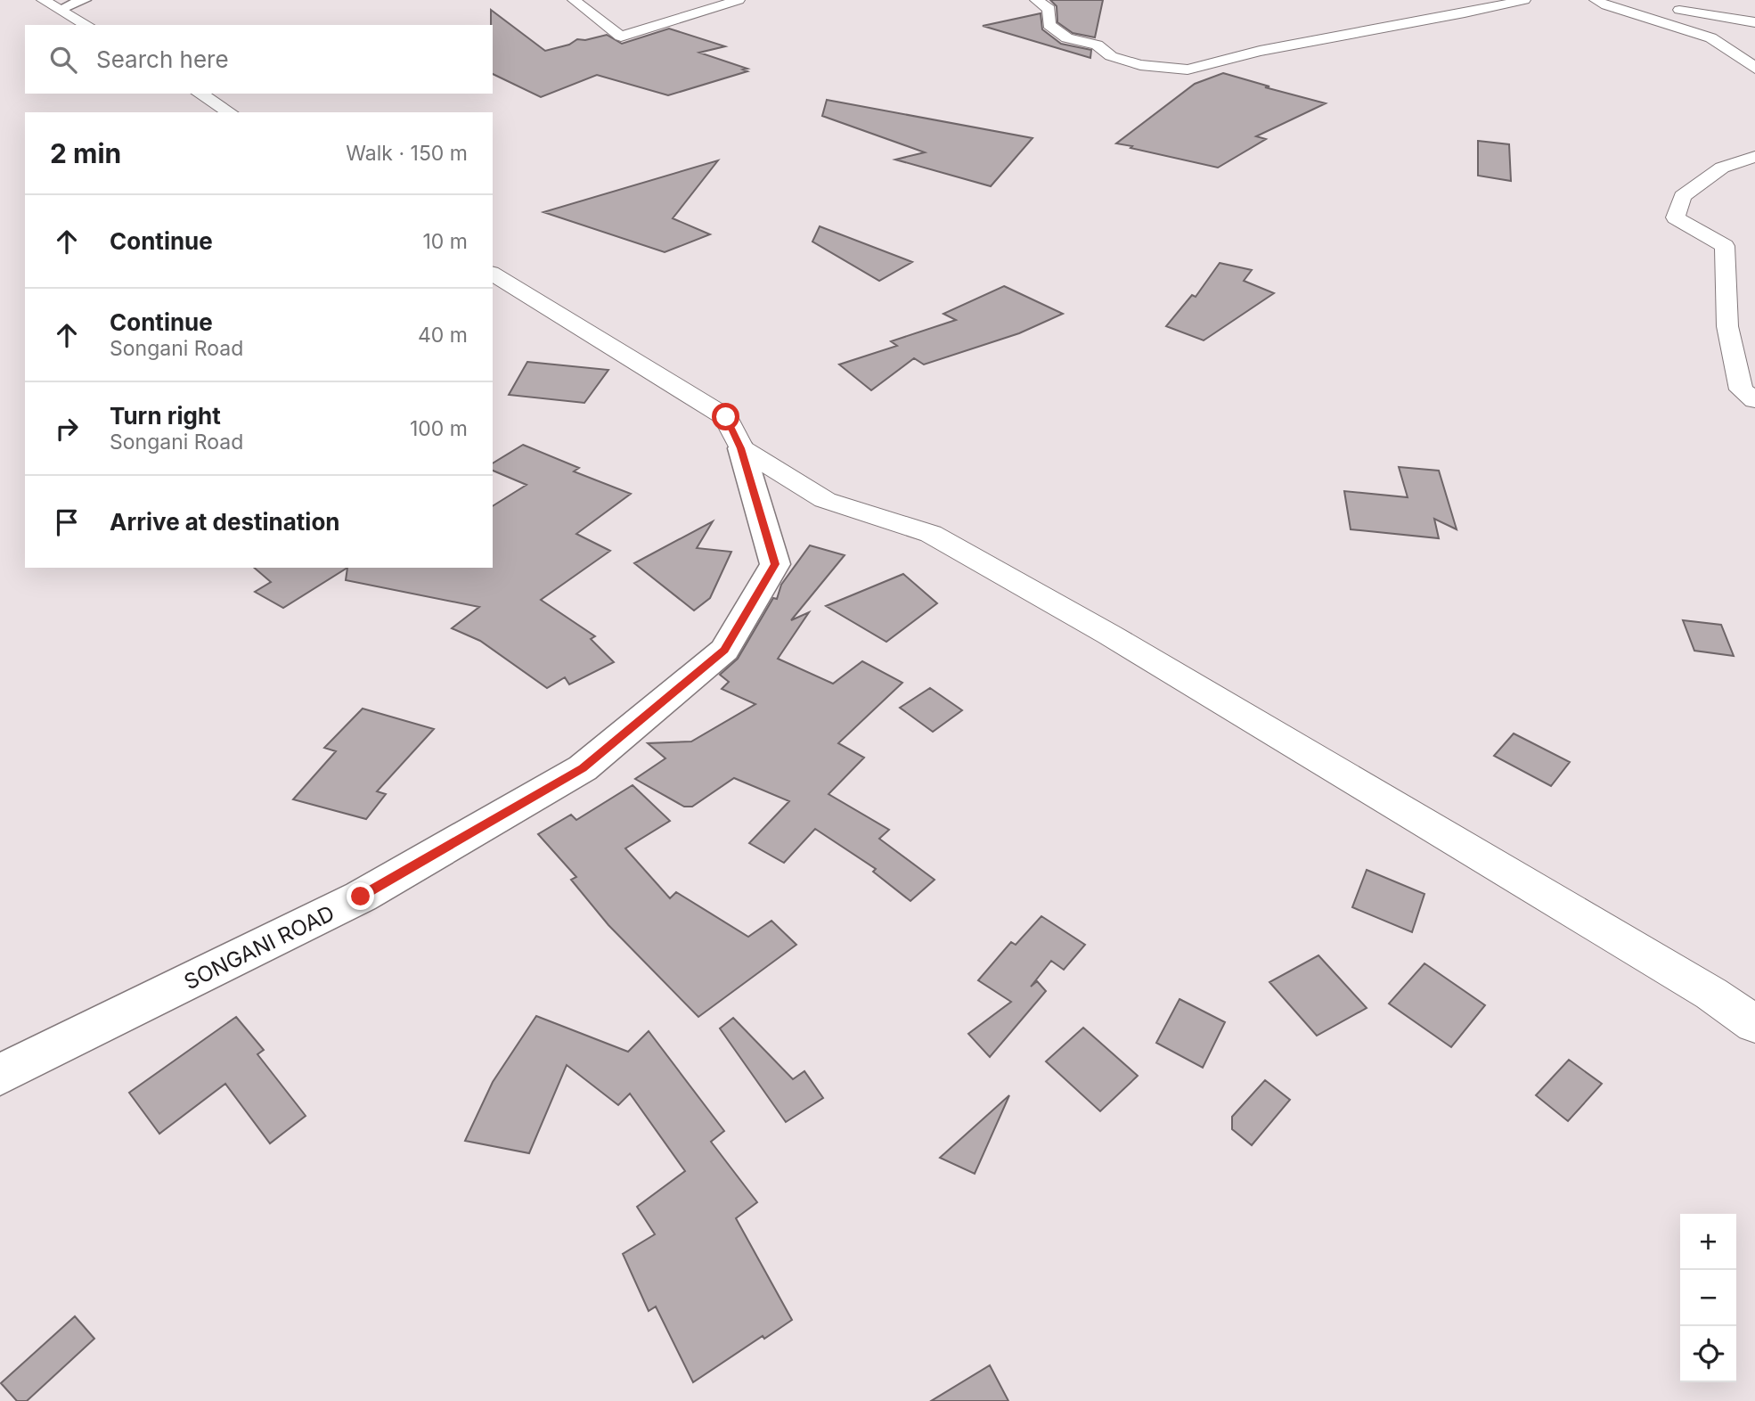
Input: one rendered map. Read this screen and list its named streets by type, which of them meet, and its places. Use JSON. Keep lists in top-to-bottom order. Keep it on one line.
{"streets":{"street":["SONGANI ROAD"]},"page":{"search":"Search here","heading":["2 min","Walk · 150 m"],"list":[["Continue","10 m"],["Continue","Songani Road","40 m"],["Turn right","Songani Road","100 m"],"Arrive at destination"],"map_buttons":["+","−"]}}
